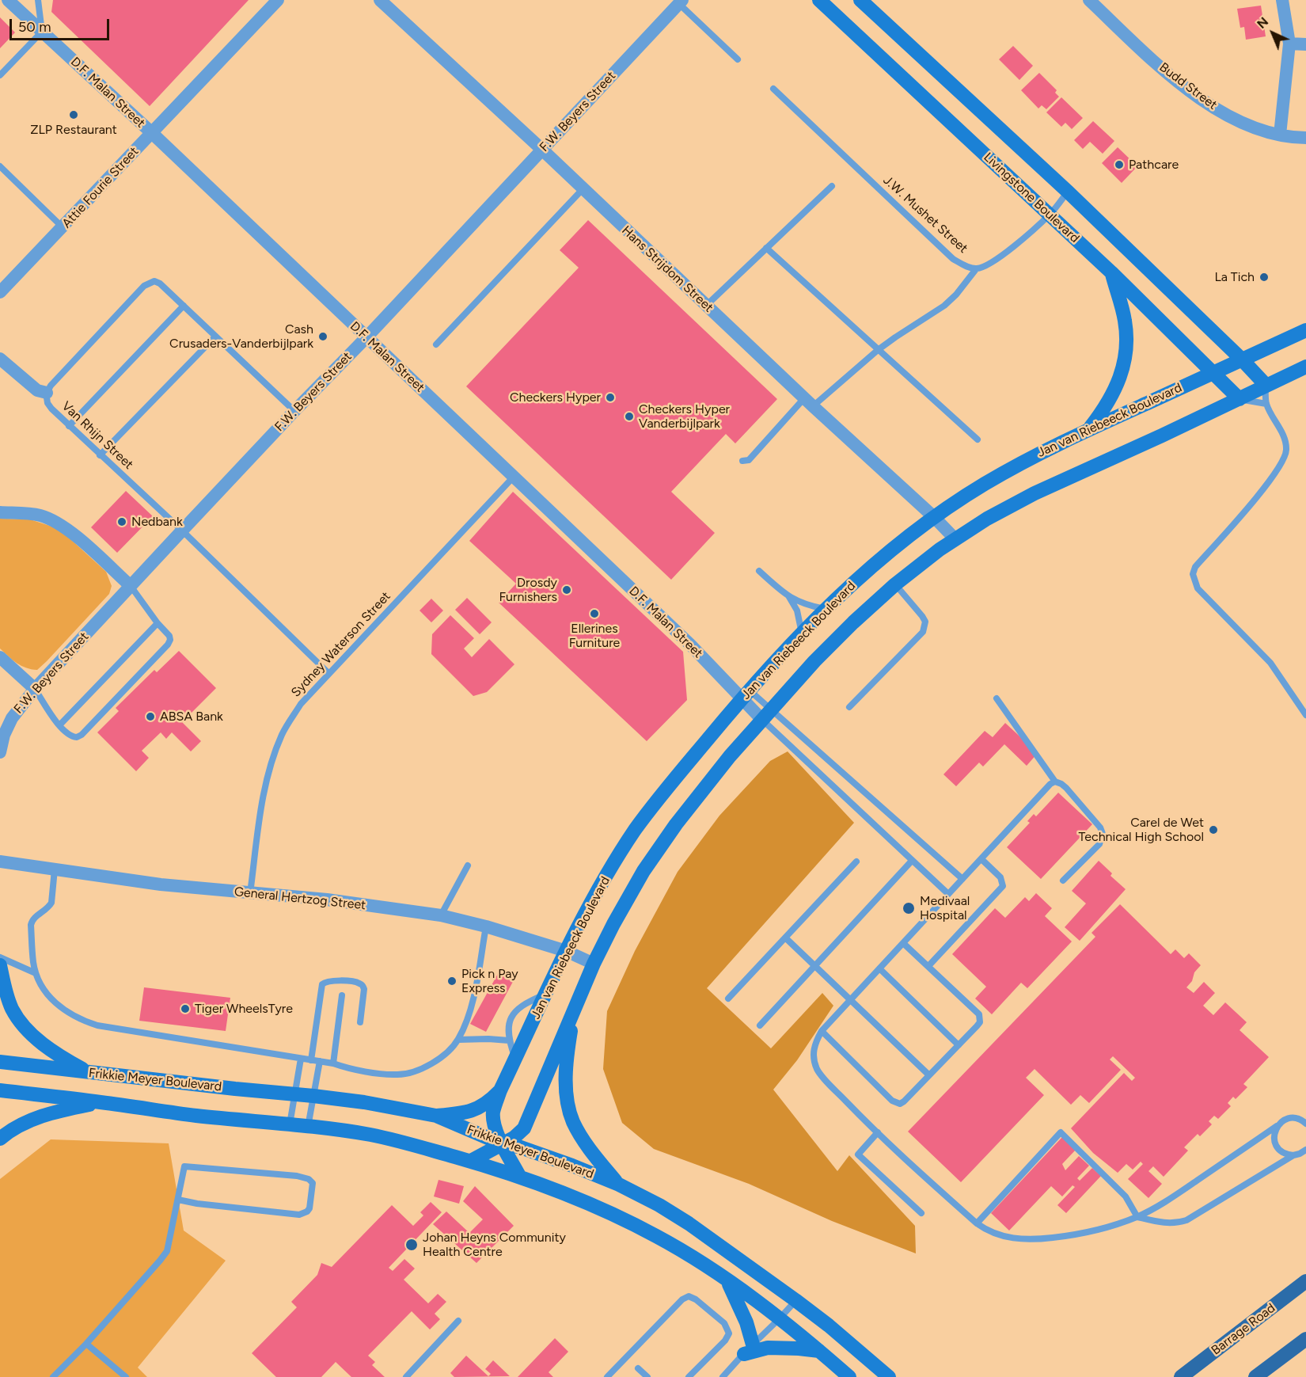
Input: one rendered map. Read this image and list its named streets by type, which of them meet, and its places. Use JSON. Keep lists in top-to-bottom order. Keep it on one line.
{"streets":{"main road":["Barrage Road"],"street":["Budd Street","D.F. Malan Street","F.W. Beyers Street","Attie Fourie Street","Livingstone Boulevard","Hans Strijdom Street","Jan van Riebeeck Boulevard","General Hertzog Street","Frikkie Meyer Boulevard"],"lane":["J.W. Mushet Street","Van Rhijn Street","Sydney Waterson Street"]},"crossings":[["D.F. Malan Street","F.W. Beyers Street"],["D.F. Malan Street","Attie Fourie Street"],["D.F. Malan Street","Jan van Riebeeck Boulevard"],["D.F. Malan Street","Sydney Waterson Street"],["F.W. Beyers Street","Hans Strijdom Street"],["F.W. Beyers Street","Van Rhijn Street"],["Livingstone Boulevard","Jan van Riebeeck Boulevard"],["Hans Strijdom Street","Jan van Riebeeck Boulevard"],["Jan van Riebeeck Boulevard","General Hertzog Street"],["Jan van Riebeeck Boulevard","Frikkie Meyer Boulevard"],["Van Rhijn Street","Sydney Waterson Street"],["Sydney Waterson Street","General Hertzog Street"]],"places":["ZLP Restaurant","Pathcare","La Tich","Cash Crusaders-Vanderbijlpark","Checkers Hyper","Checkers Hyper Vanderbijlpark","Nedbank","Drosdy Furnishers","Ellerines Furniture","ABSA Bank","Carel de Wet Technical High School","Medivaal Hospital","Pick n Pay Express","Tiger WheelsTyre","Johan Heyns Community Health Centre"],"scale_bar":"50 m","north":"top left"}
